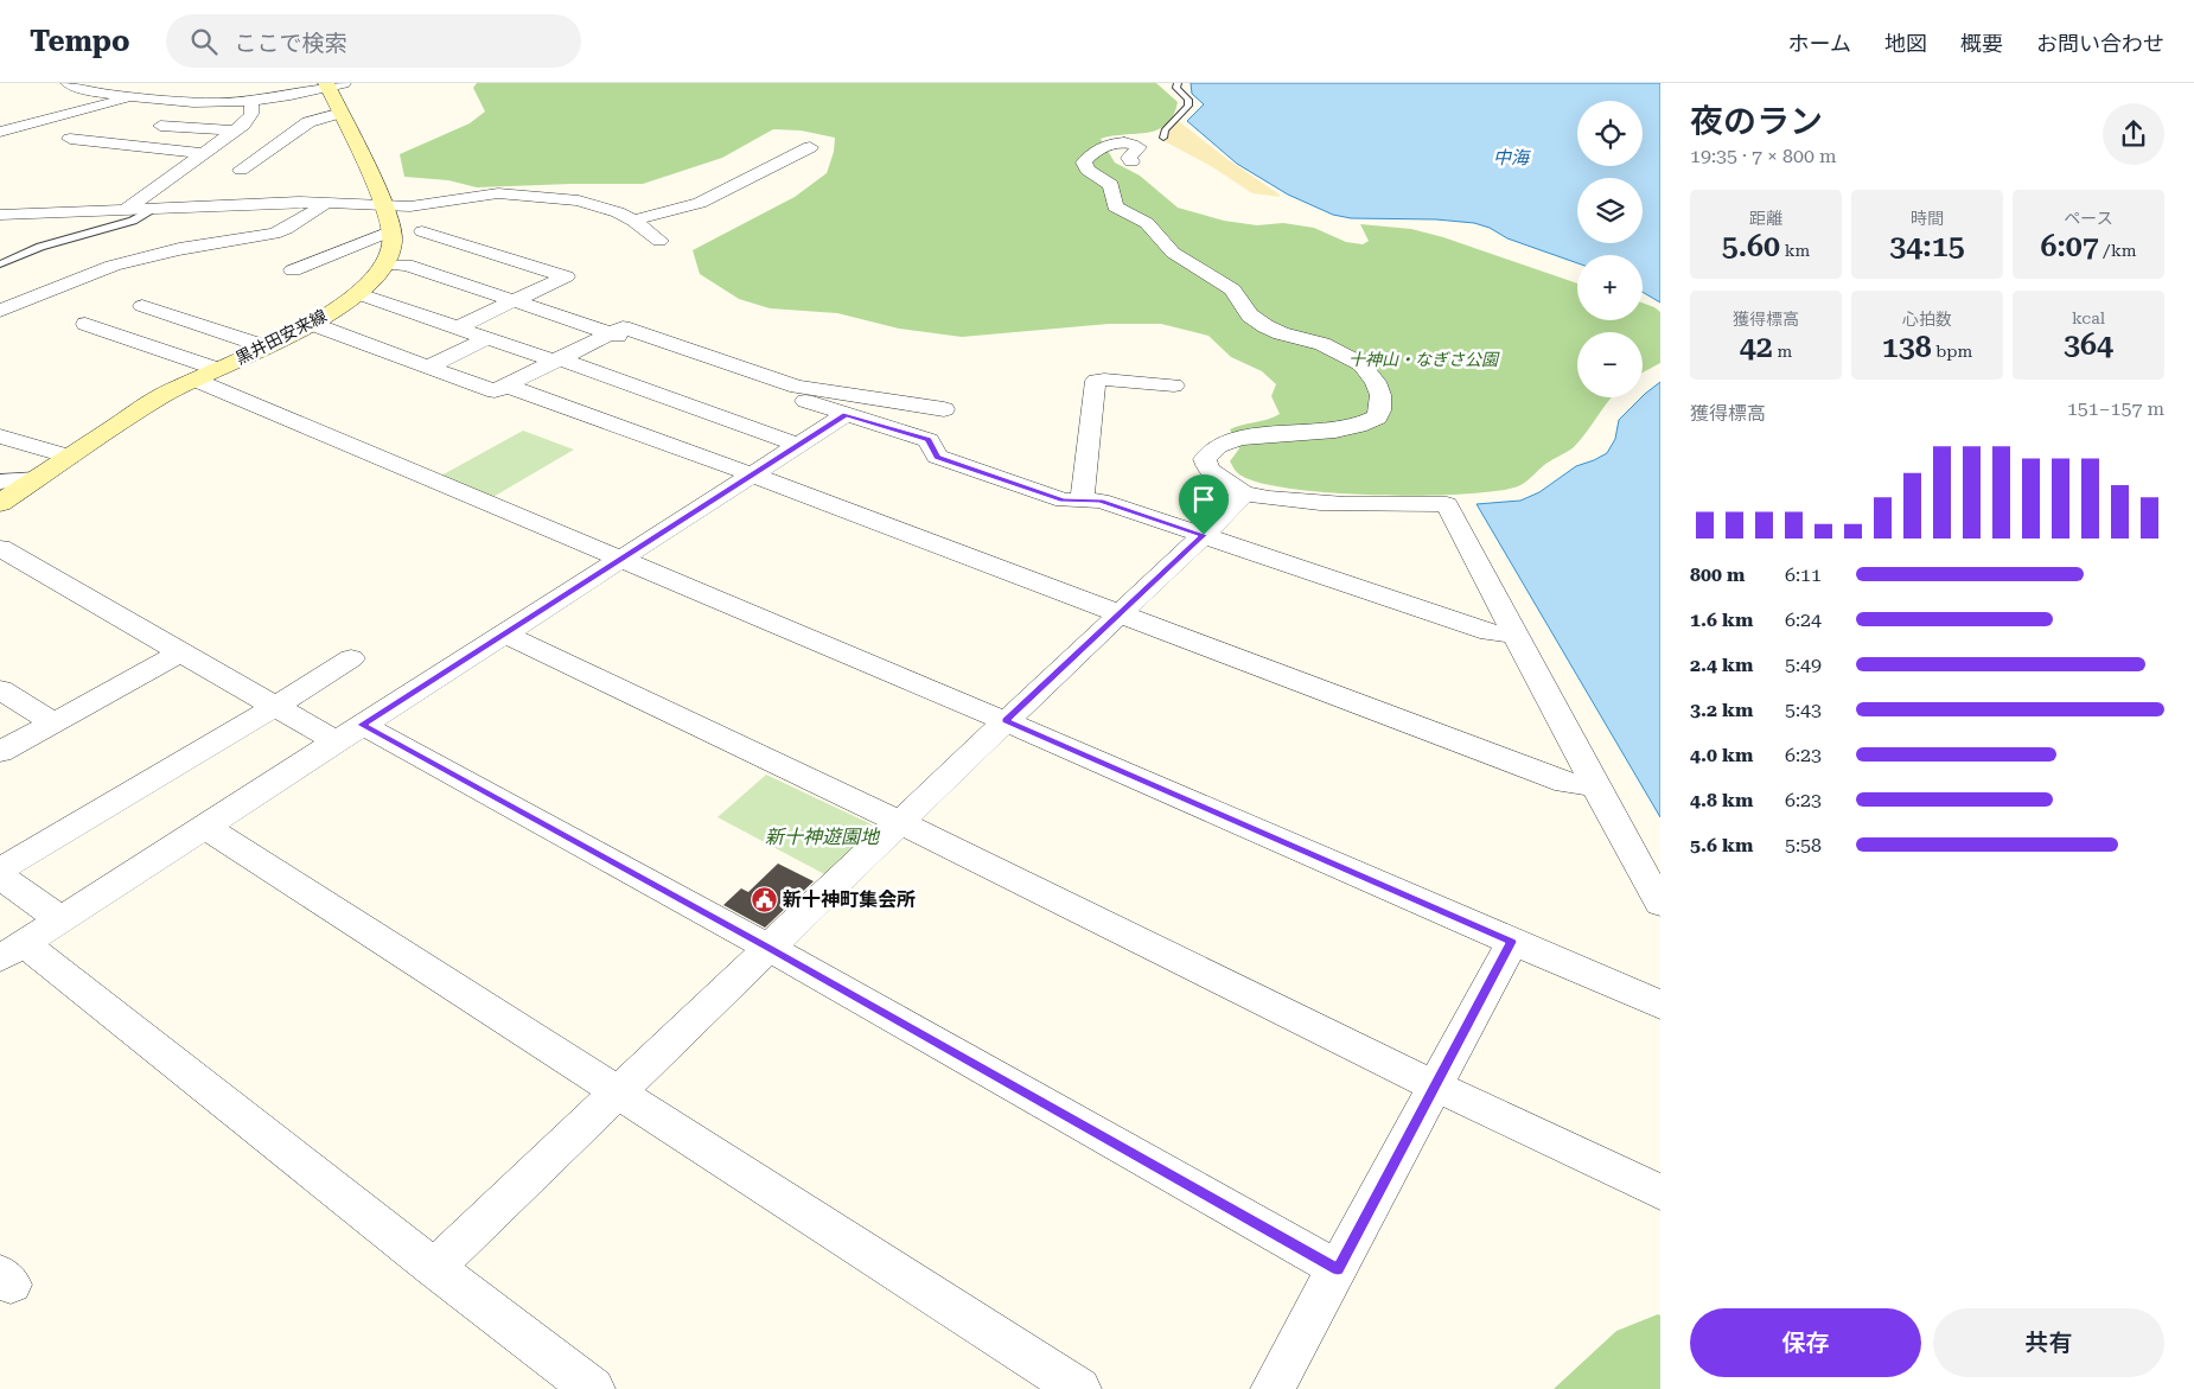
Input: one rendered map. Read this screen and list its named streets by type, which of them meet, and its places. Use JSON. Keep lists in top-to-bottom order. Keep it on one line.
{"streets":{"main road":["黒井田安来線"]},"water":["中海"],"parks":["十神山・なぎさ公園","新十神遊園地"],"places":{"public building":["新十神町集会所"]},"page":{"header":"Tempo","search":"ここで検索","nav":["ホーム","地図","概要","お問い合わせ"],"heading":["夜のラン","19:35 · 7 × 800 m"],"map_buttons":["+","−"],"stats":[["距離","5.60 km"],["時間","34:15"],["ペース","6:07 /km"],["獲得標高","42 m"],["心拍数","138 bpm"],["kcal","364"]],"chart":["獲得標高","151–157 m"],"list":[{"name":"800 m","note":"6:11"},{"name":"1.6 km","note":"6:24"},{"name":"2.4 km","note":"5:49"},{"name":"3.2 km","note":"5:43"},{"name":"4.0 km","note":"6:23"},{"name":"4.8 km","note":"6:23"},{"name":"5.6 km","note":"5:58"}],"buttons":["保存","共有"]}}
